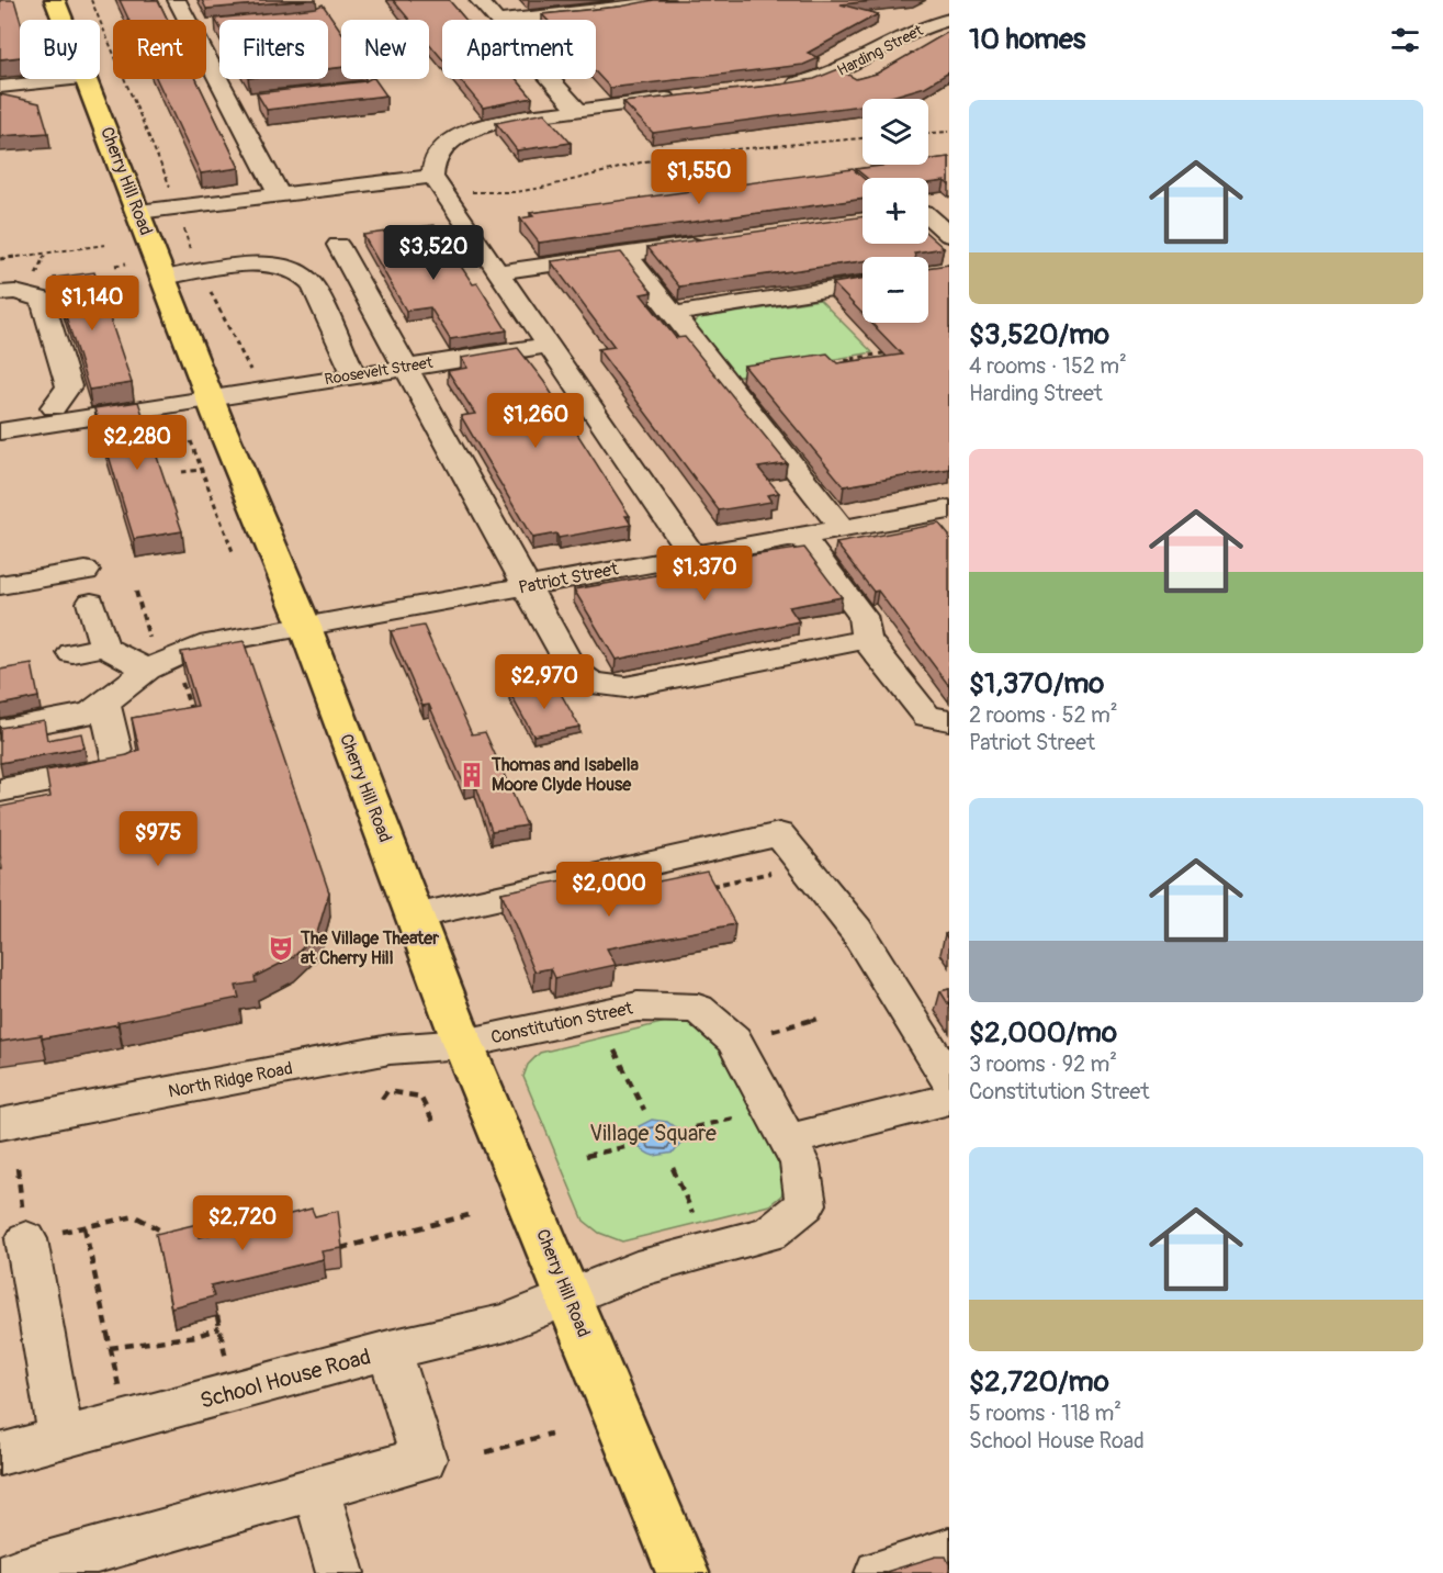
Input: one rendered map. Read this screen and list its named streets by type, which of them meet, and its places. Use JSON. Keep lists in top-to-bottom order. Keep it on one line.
{"streets":{"main road":["Cherry Hill Road"],"street":["Harding Street","Roosevelt Street","Patriot Street","Constitution Street","North Ridge Road","School House Road"]},"crossings":[["Cherry Hill Road","Roosevelt Street"],["Cherry Hill Road","Patriot Street"],["Cherry Hill Road","Constitution Street"],["Cherry Hill Road","North Ridge Road"],["Cherry Hill Road","School House Road"],["Constitution Street","North Ridge Road"],["Constitution Street","School House Road"]],"parks":["Village Square"],"places":{"building":["Thomas and Isabella Moore Clyde House"],"theatre":["The Village Theater at Cherry Hill"]},"page":{"heading":"10 homes","chip":["Buy","Rent","Filters","New","Apartment"],"list":[{"name":"$3,520/mo","note":"4 rooms · 152 m² · Harding Street"},{"name":"$1,370/mo","note":"2 rooms · 52 m² · Patriot Street"},{"name":"$2,000/mo","note":"3 rooms · 92 m² · Constitution Street"},{"name":"$2,720/mo","note":"5 rooms · 118 m² · School House Road"}],"map_buttons":["+","−"],"price":["$1,550","$3,520","$1,140","$1,260","$2,280","$1,370","$2,970","$975","$2,000","$2,720"]}}
